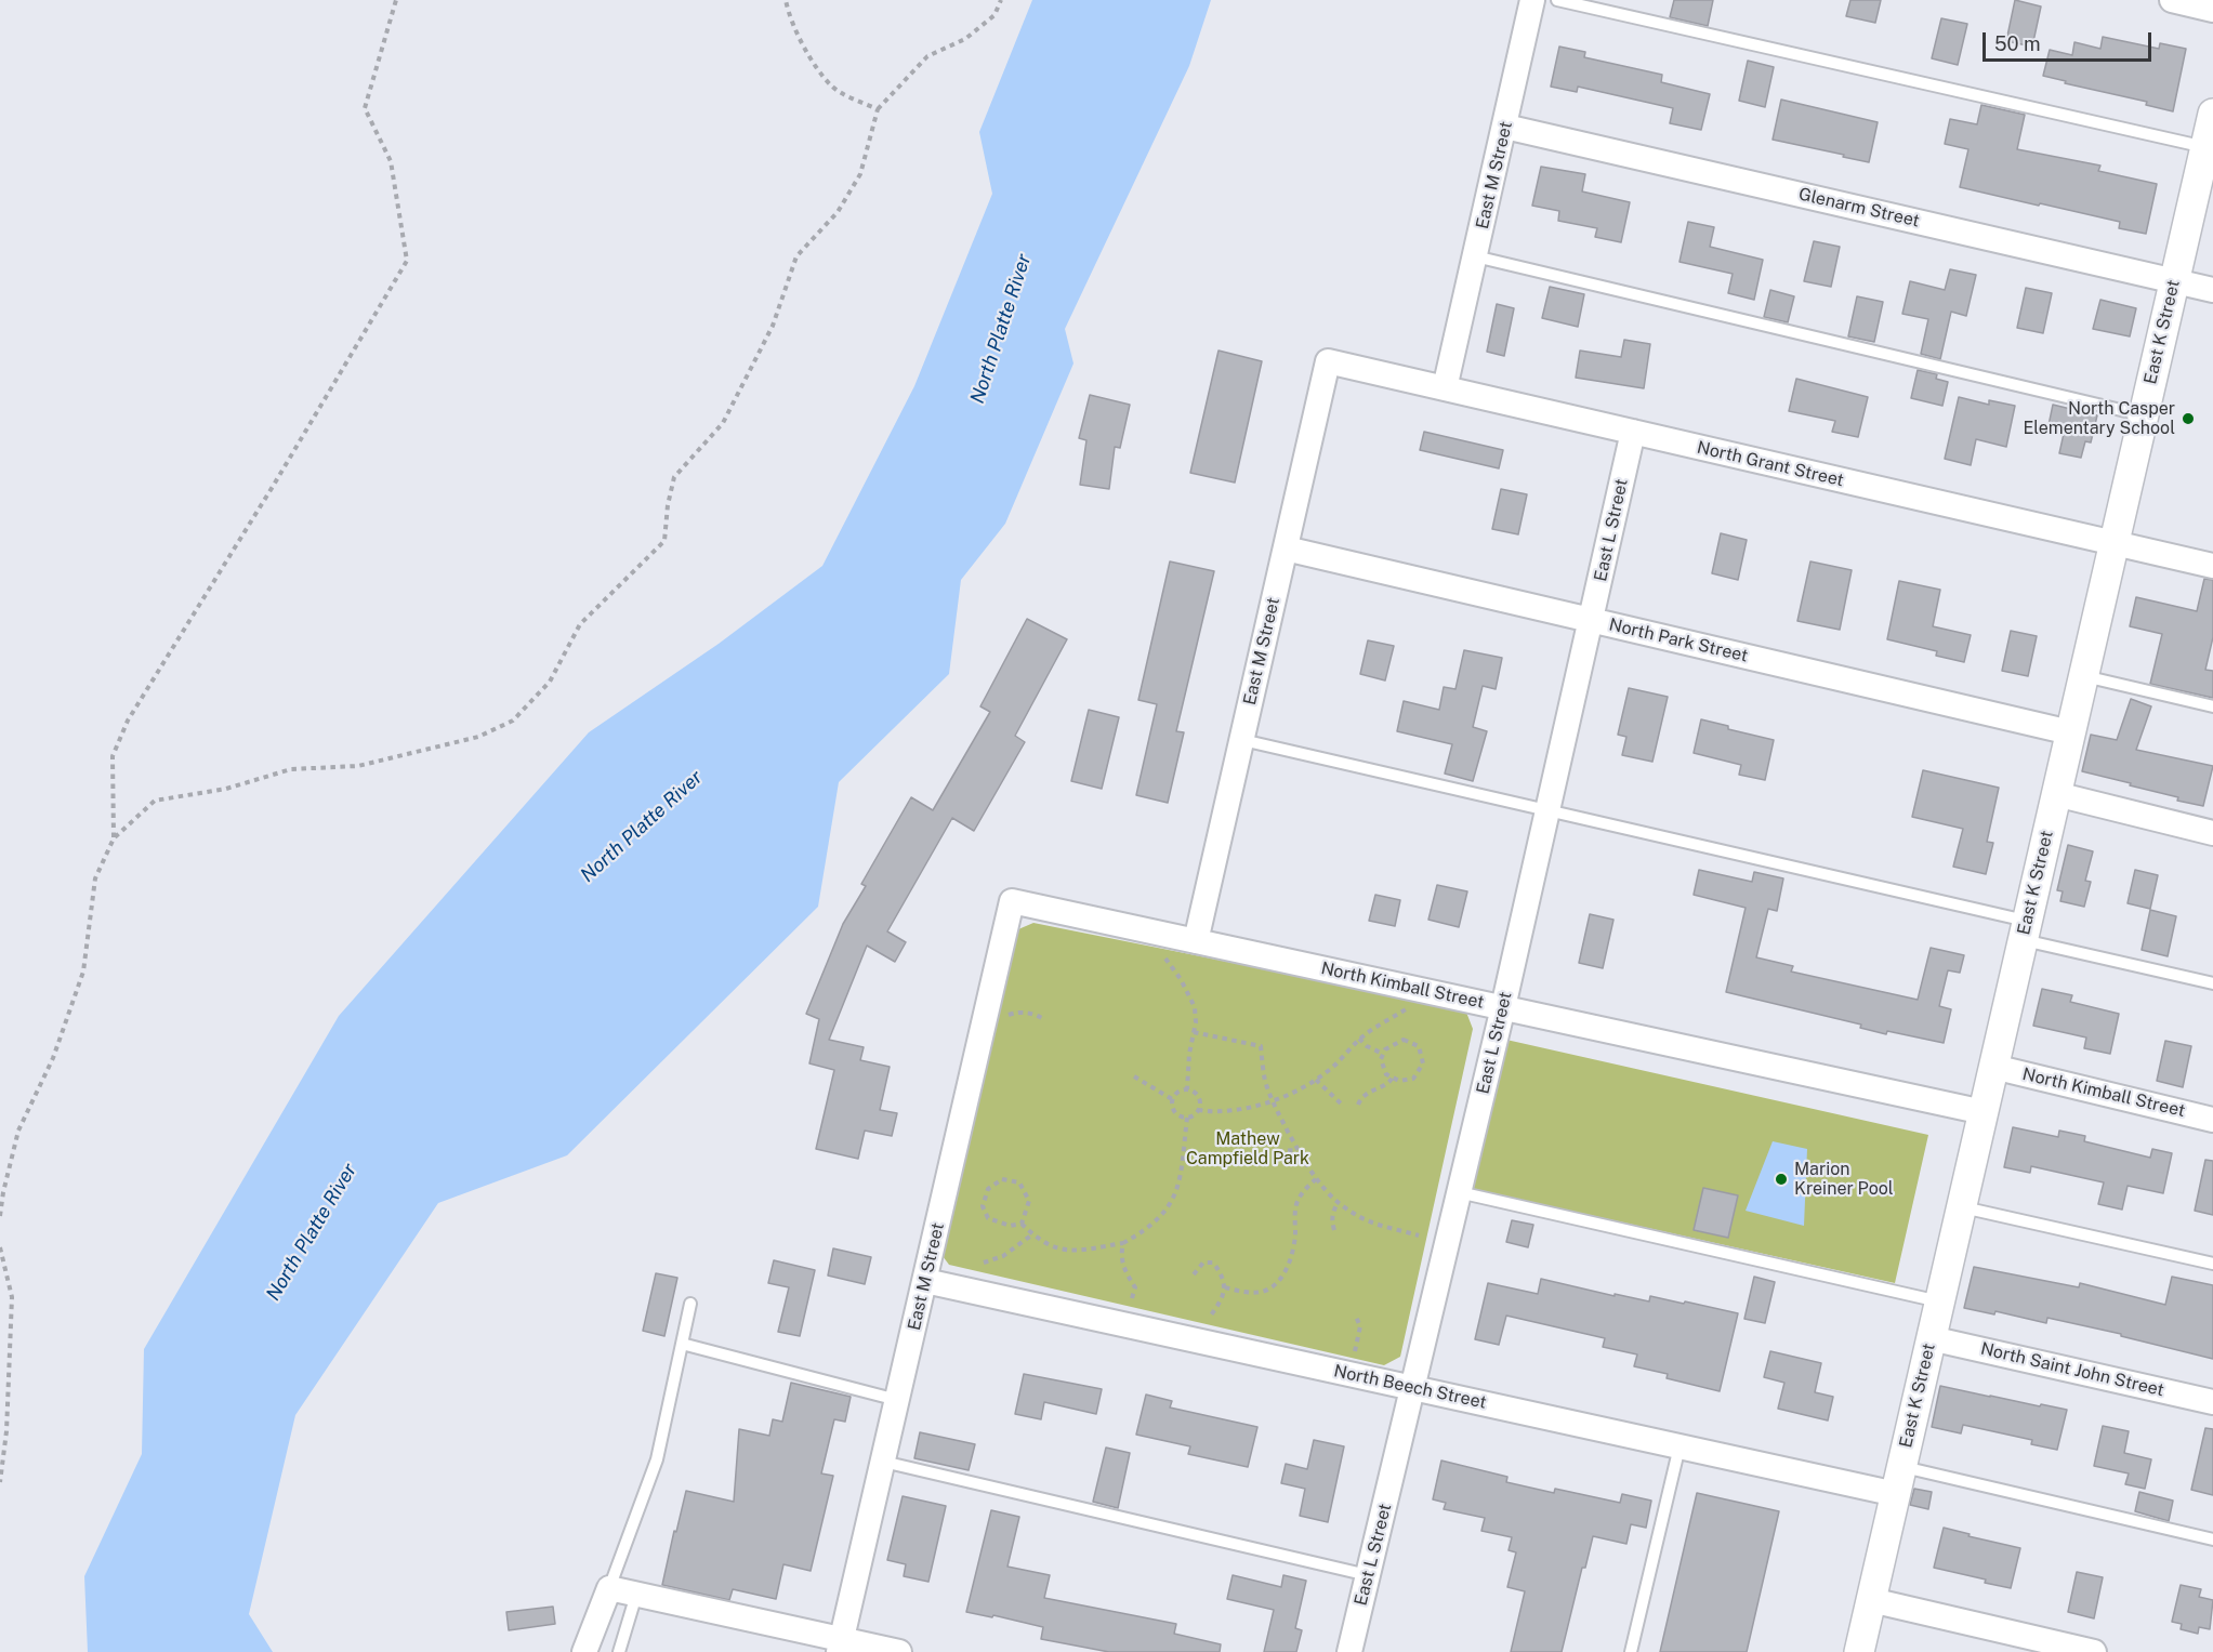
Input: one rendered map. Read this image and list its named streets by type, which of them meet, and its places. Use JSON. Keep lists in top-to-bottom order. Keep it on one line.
{"streets":{"street":["East M Street","Glenarm Street","East K Street","North Grant Street","East L Street","North Park Street","North Kimball Street","North Saint John Street","North Beech Street"]},"crossings":[["East M Street","Glenarm Street"],["East M Street","North Grant Street"],["East M Street","North Park Street"],["East M Street","North Kimball Street"],["East M Street","North Beech Street"],["Glenarm Street","East K Street"],["East K Street","North Grant Street"],["East K Street","North Park Street"],["East K Street","North Kimball Street"],["East K Street","North Saint John Street"],["East K Street","North Beech Street"],["North Grant Street","East L Street"],["East L Street","North Park Street"],["East L Street","North Kimball Street"],["East L Street","North Beech Street"]],"water":["North Platte River"],"parks":["Mathew Campfield Park"],"places":["North Casper Elementary School","Marion Kreiner Pool"],"scale_bar":"50 m"}
